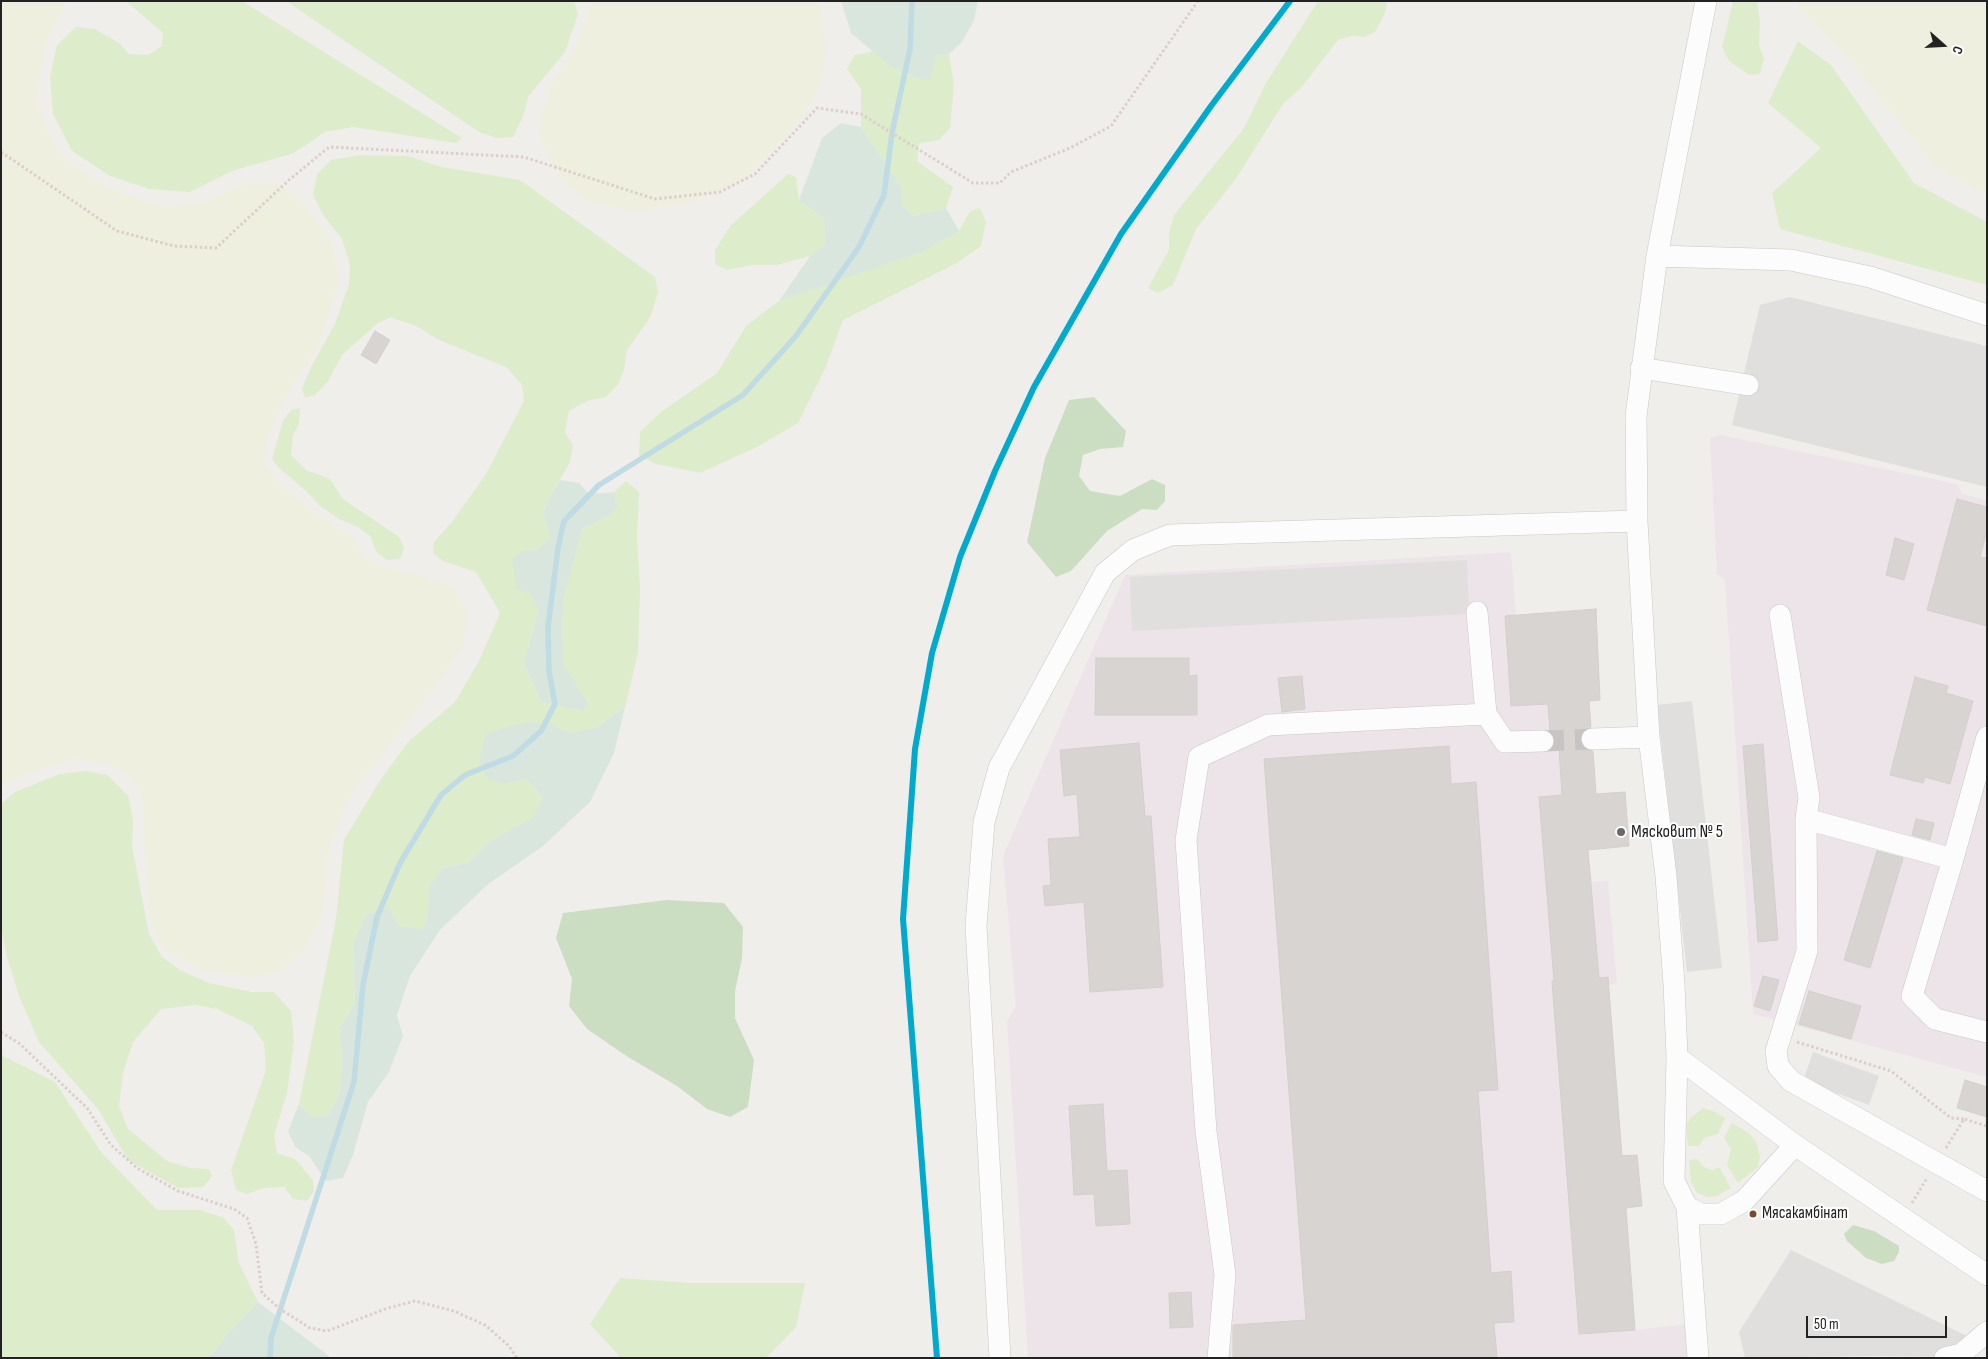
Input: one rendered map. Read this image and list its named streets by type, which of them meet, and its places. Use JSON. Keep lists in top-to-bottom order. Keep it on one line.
{"places":["Мясковит № 5","Мясакамбінат"],"scale_bar":"50 m","north":"right"}
